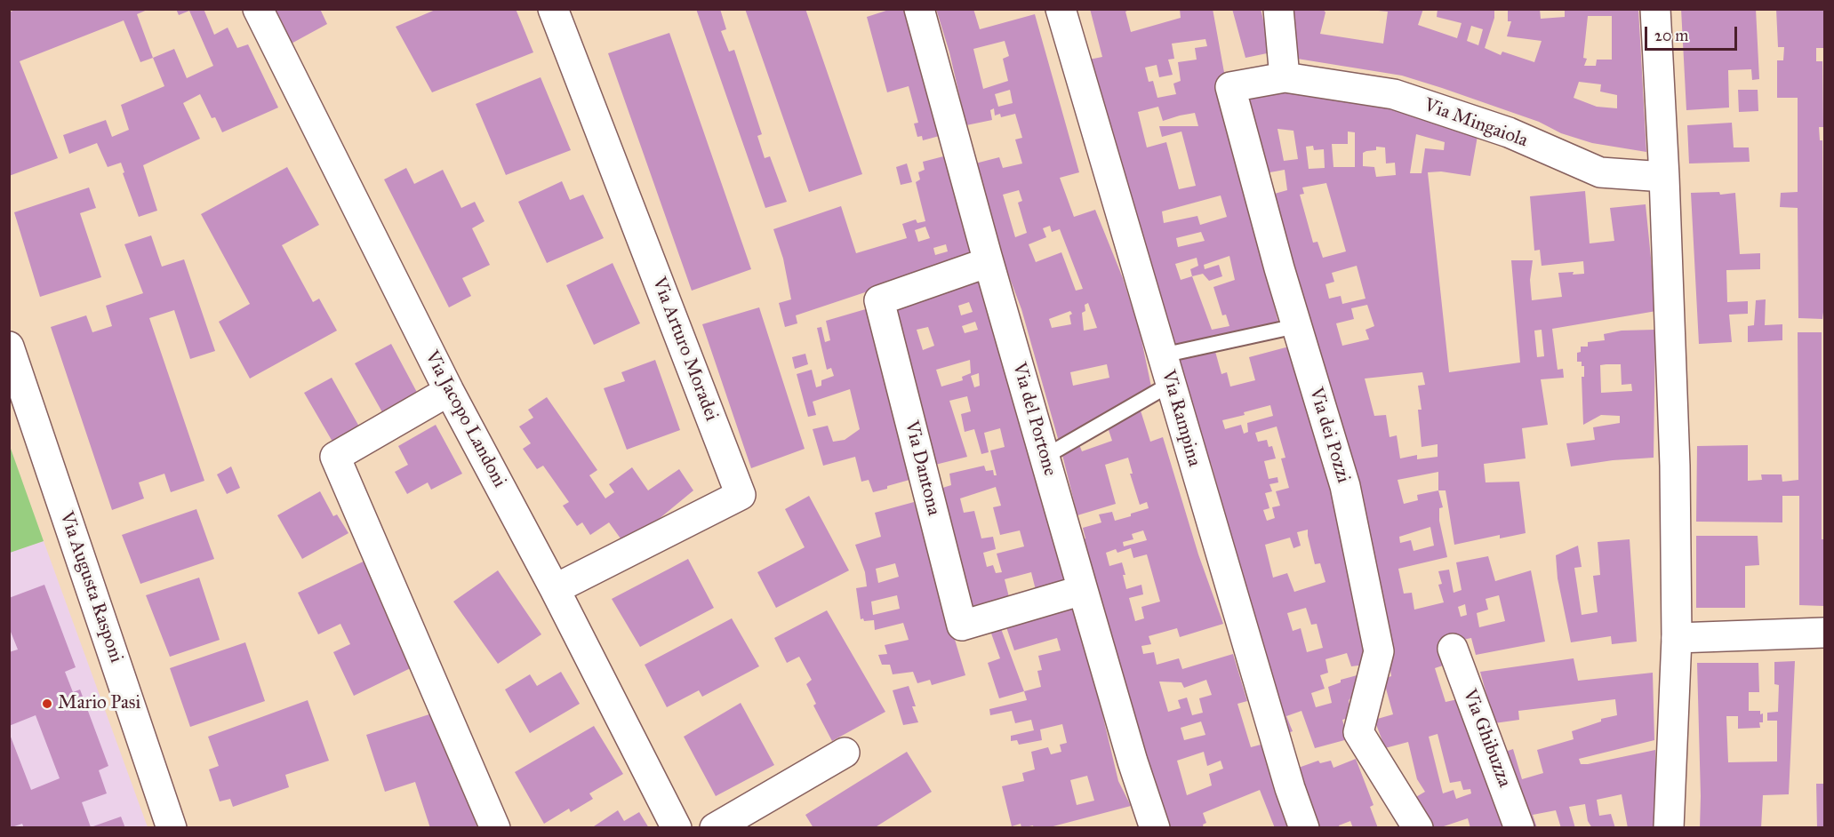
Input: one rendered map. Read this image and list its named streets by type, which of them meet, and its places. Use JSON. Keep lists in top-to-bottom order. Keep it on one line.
{"streets":{"street":["Via Mingaiola","Via Arturo Moradei","Via Rampina","Via Jacopo Landoni","Via del Portone","Via dei Pozzi","Via Dantona","Via Augusta Rasponi","Via Ghibuzza"]},"crossings":[["Via Mingaiola","Via dei Pozzi"],["Via Arturo Moradei","Via Jacopo Landoni"],["Via del Portone","Via Dantona"]],"places":["Mario Pasi"],"scale_bar":"20 m"}
